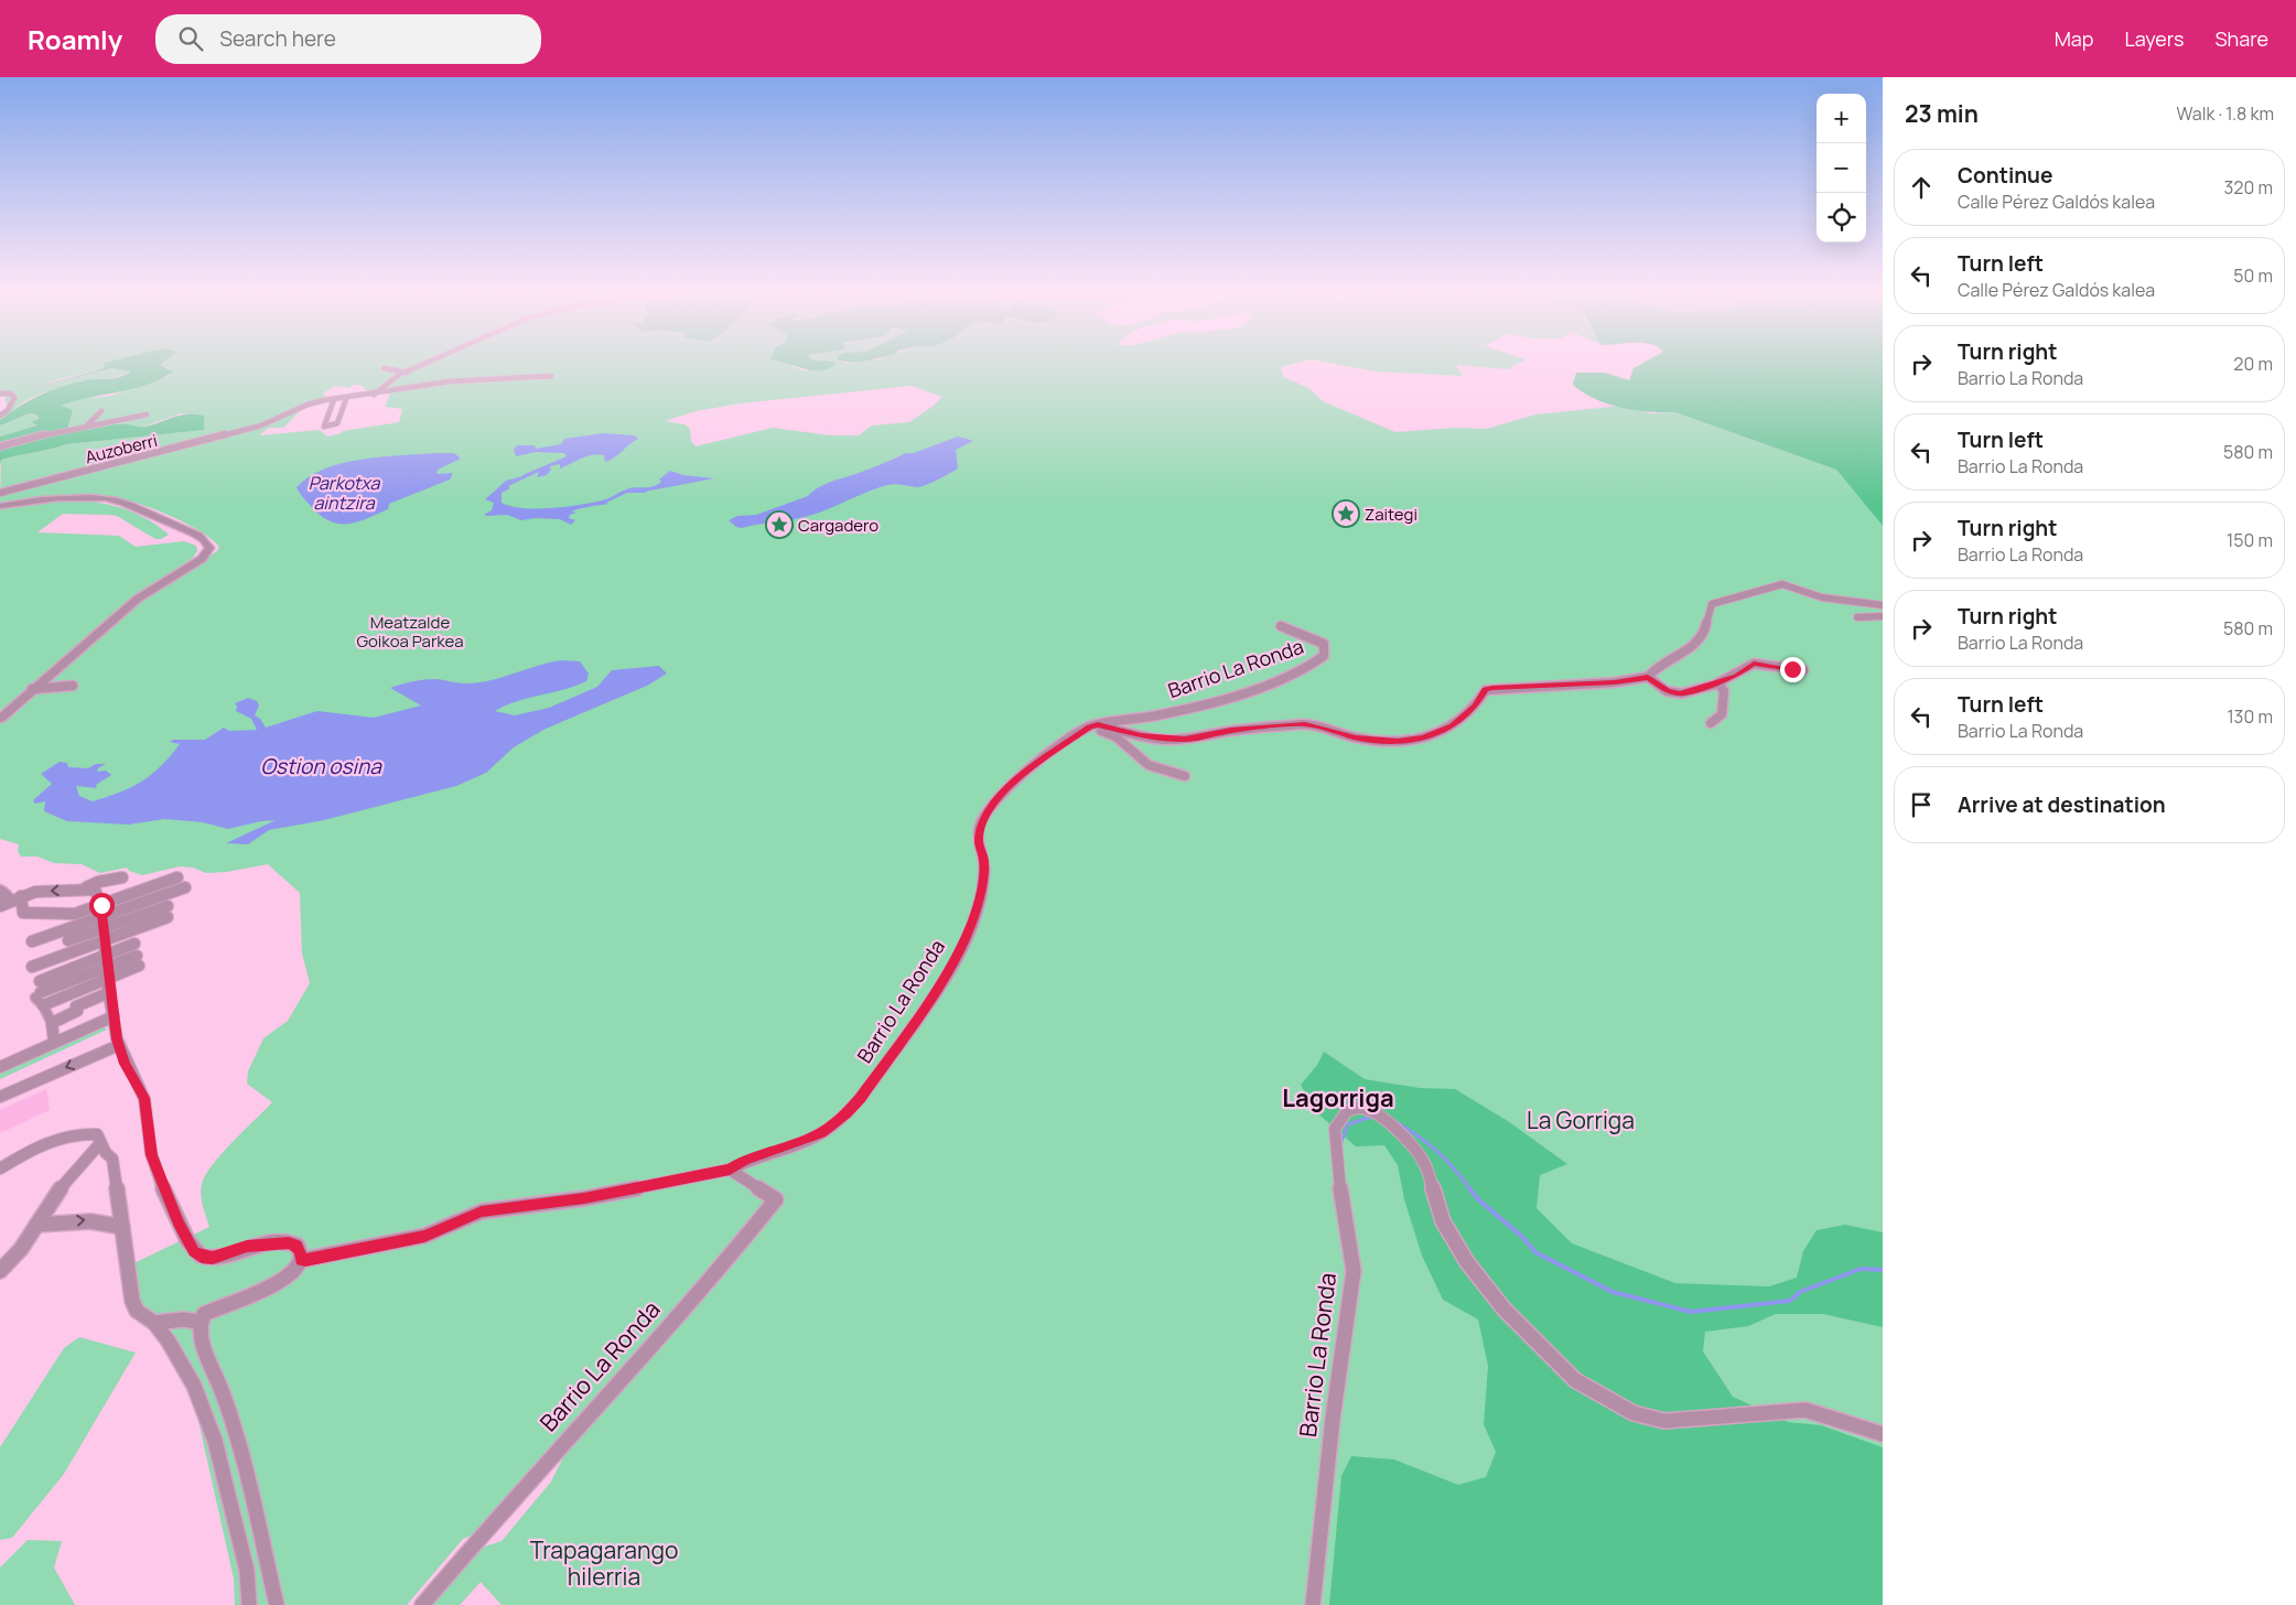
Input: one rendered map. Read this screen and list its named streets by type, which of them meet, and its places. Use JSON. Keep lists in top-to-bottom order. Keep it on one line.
{"streets":{"street":["Auzoberri","Barrio La Ronda"]},"districts":["Lagorriga"],"water":["Parkotxa aintzira","Ostion osina"],"parks":["Meatzalde Goikoa Parkea","La Gorriga","Trapagarango hilerria"],"places":{"place":["Zaitegi","Cargadero"]},"page":{"header":"Roamly","search":"Search here","nav":["Map","Layers","Share"],"heading":["23 min","Walk · 1.8 km"],"map_buttons":["+","−"],"list":[["Continue","Calle Pérez Galdós kalea","320 m"],["Turn left","Calle Pérez Galdós kalea","50 m"],["Turn right","Barrio La Ronda","20 m"],["Turn left","Barrio La Ronda","580 m"],["Turn right","Barrio La Ronda","150 m"],["Turn right","Barrio La Ronda","580 m"],["Turn left","Barrio La Ronda","130 m"],"Arrive at destination"]}}
